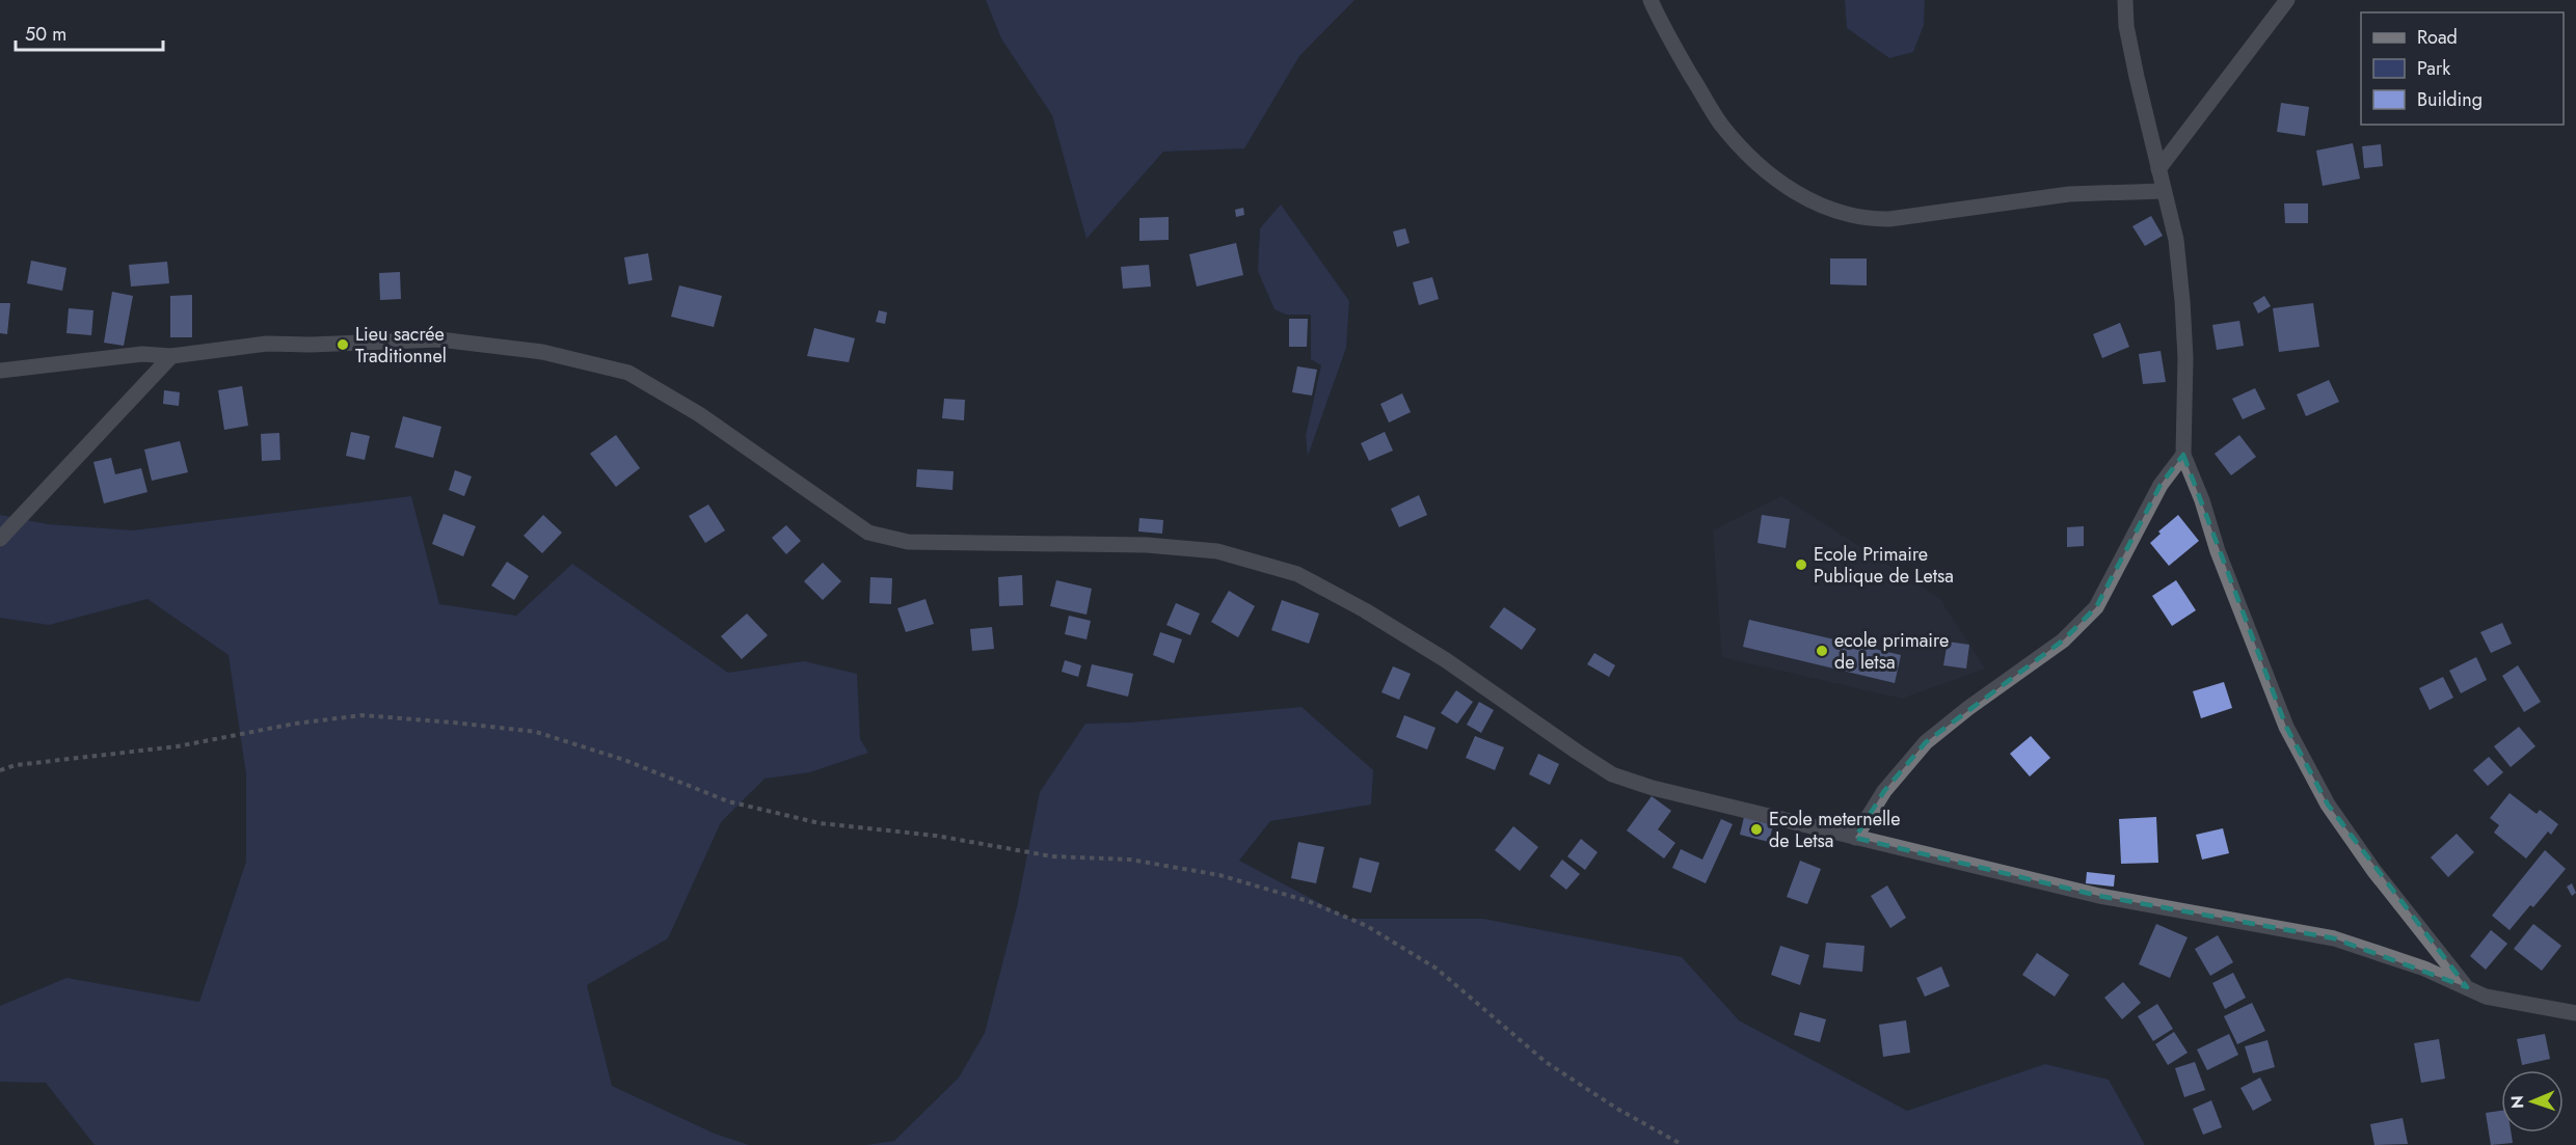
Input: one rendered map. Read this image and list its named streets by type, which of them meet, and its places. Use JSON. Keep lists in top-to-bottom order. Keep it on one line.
{"places":["Lieu sacrée Traditionnel","Ecole Primaire Publique de Letsa","ecole primaire de letsa","Ecole meternelle de Letsa"],"legend":["Road","Park","Building"],"scale_bar":"50 m","north":"left"}
